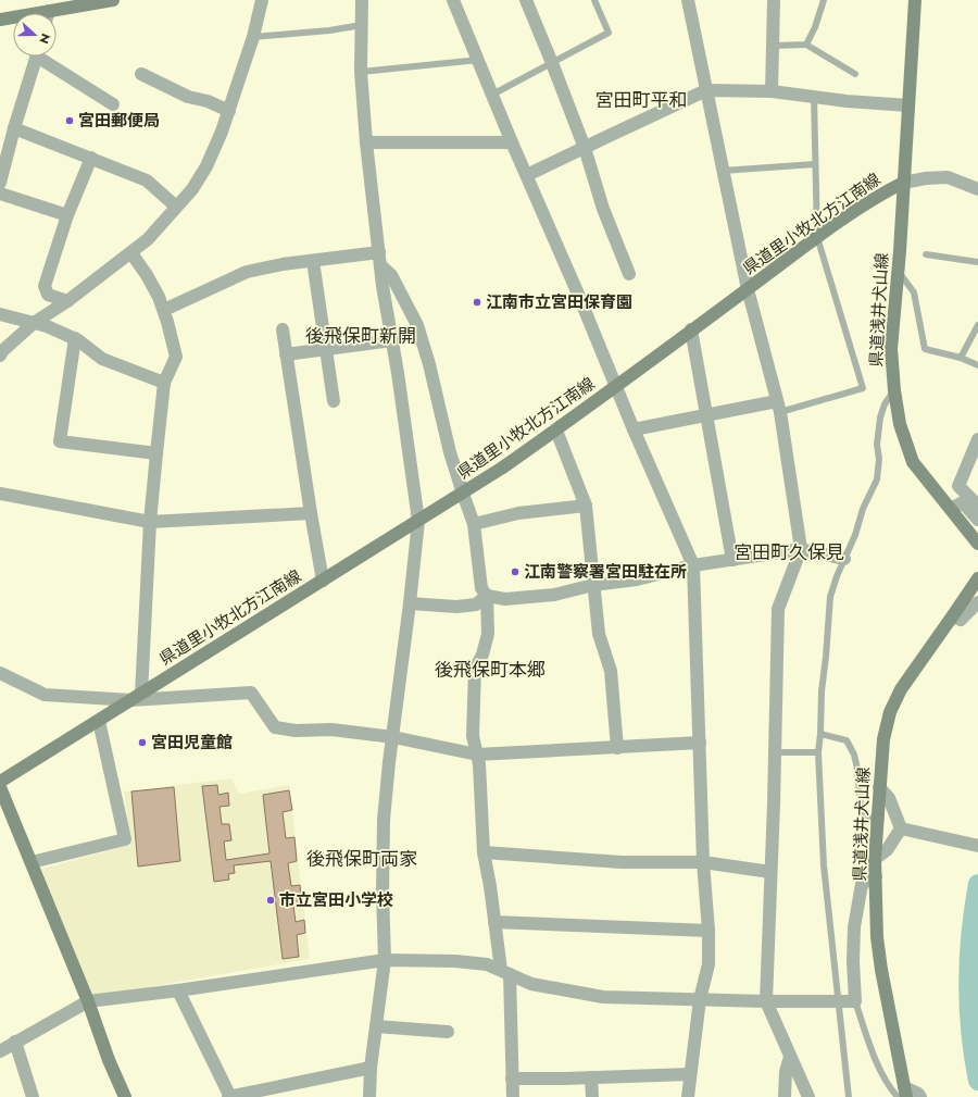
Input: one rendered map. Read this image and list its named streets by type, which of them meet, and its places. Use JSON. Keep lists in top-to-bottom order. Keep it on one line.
{"streets":{"main road":["県道里小牧北方江南線","県道浅井犬山線"]},"crossings":[["県道里小牧北方江南線","県道浅井犬山線"]],"districts":["宮田町平和","後飛保町新開","宮田町久保見","後飛保町本郷","後飛保町両家"],"places":["宮田郵便局","江南市立宮田保育園","江南警察署宮田駐在所","宮田児童館","市立宮田小学校"],"north":"right"}
